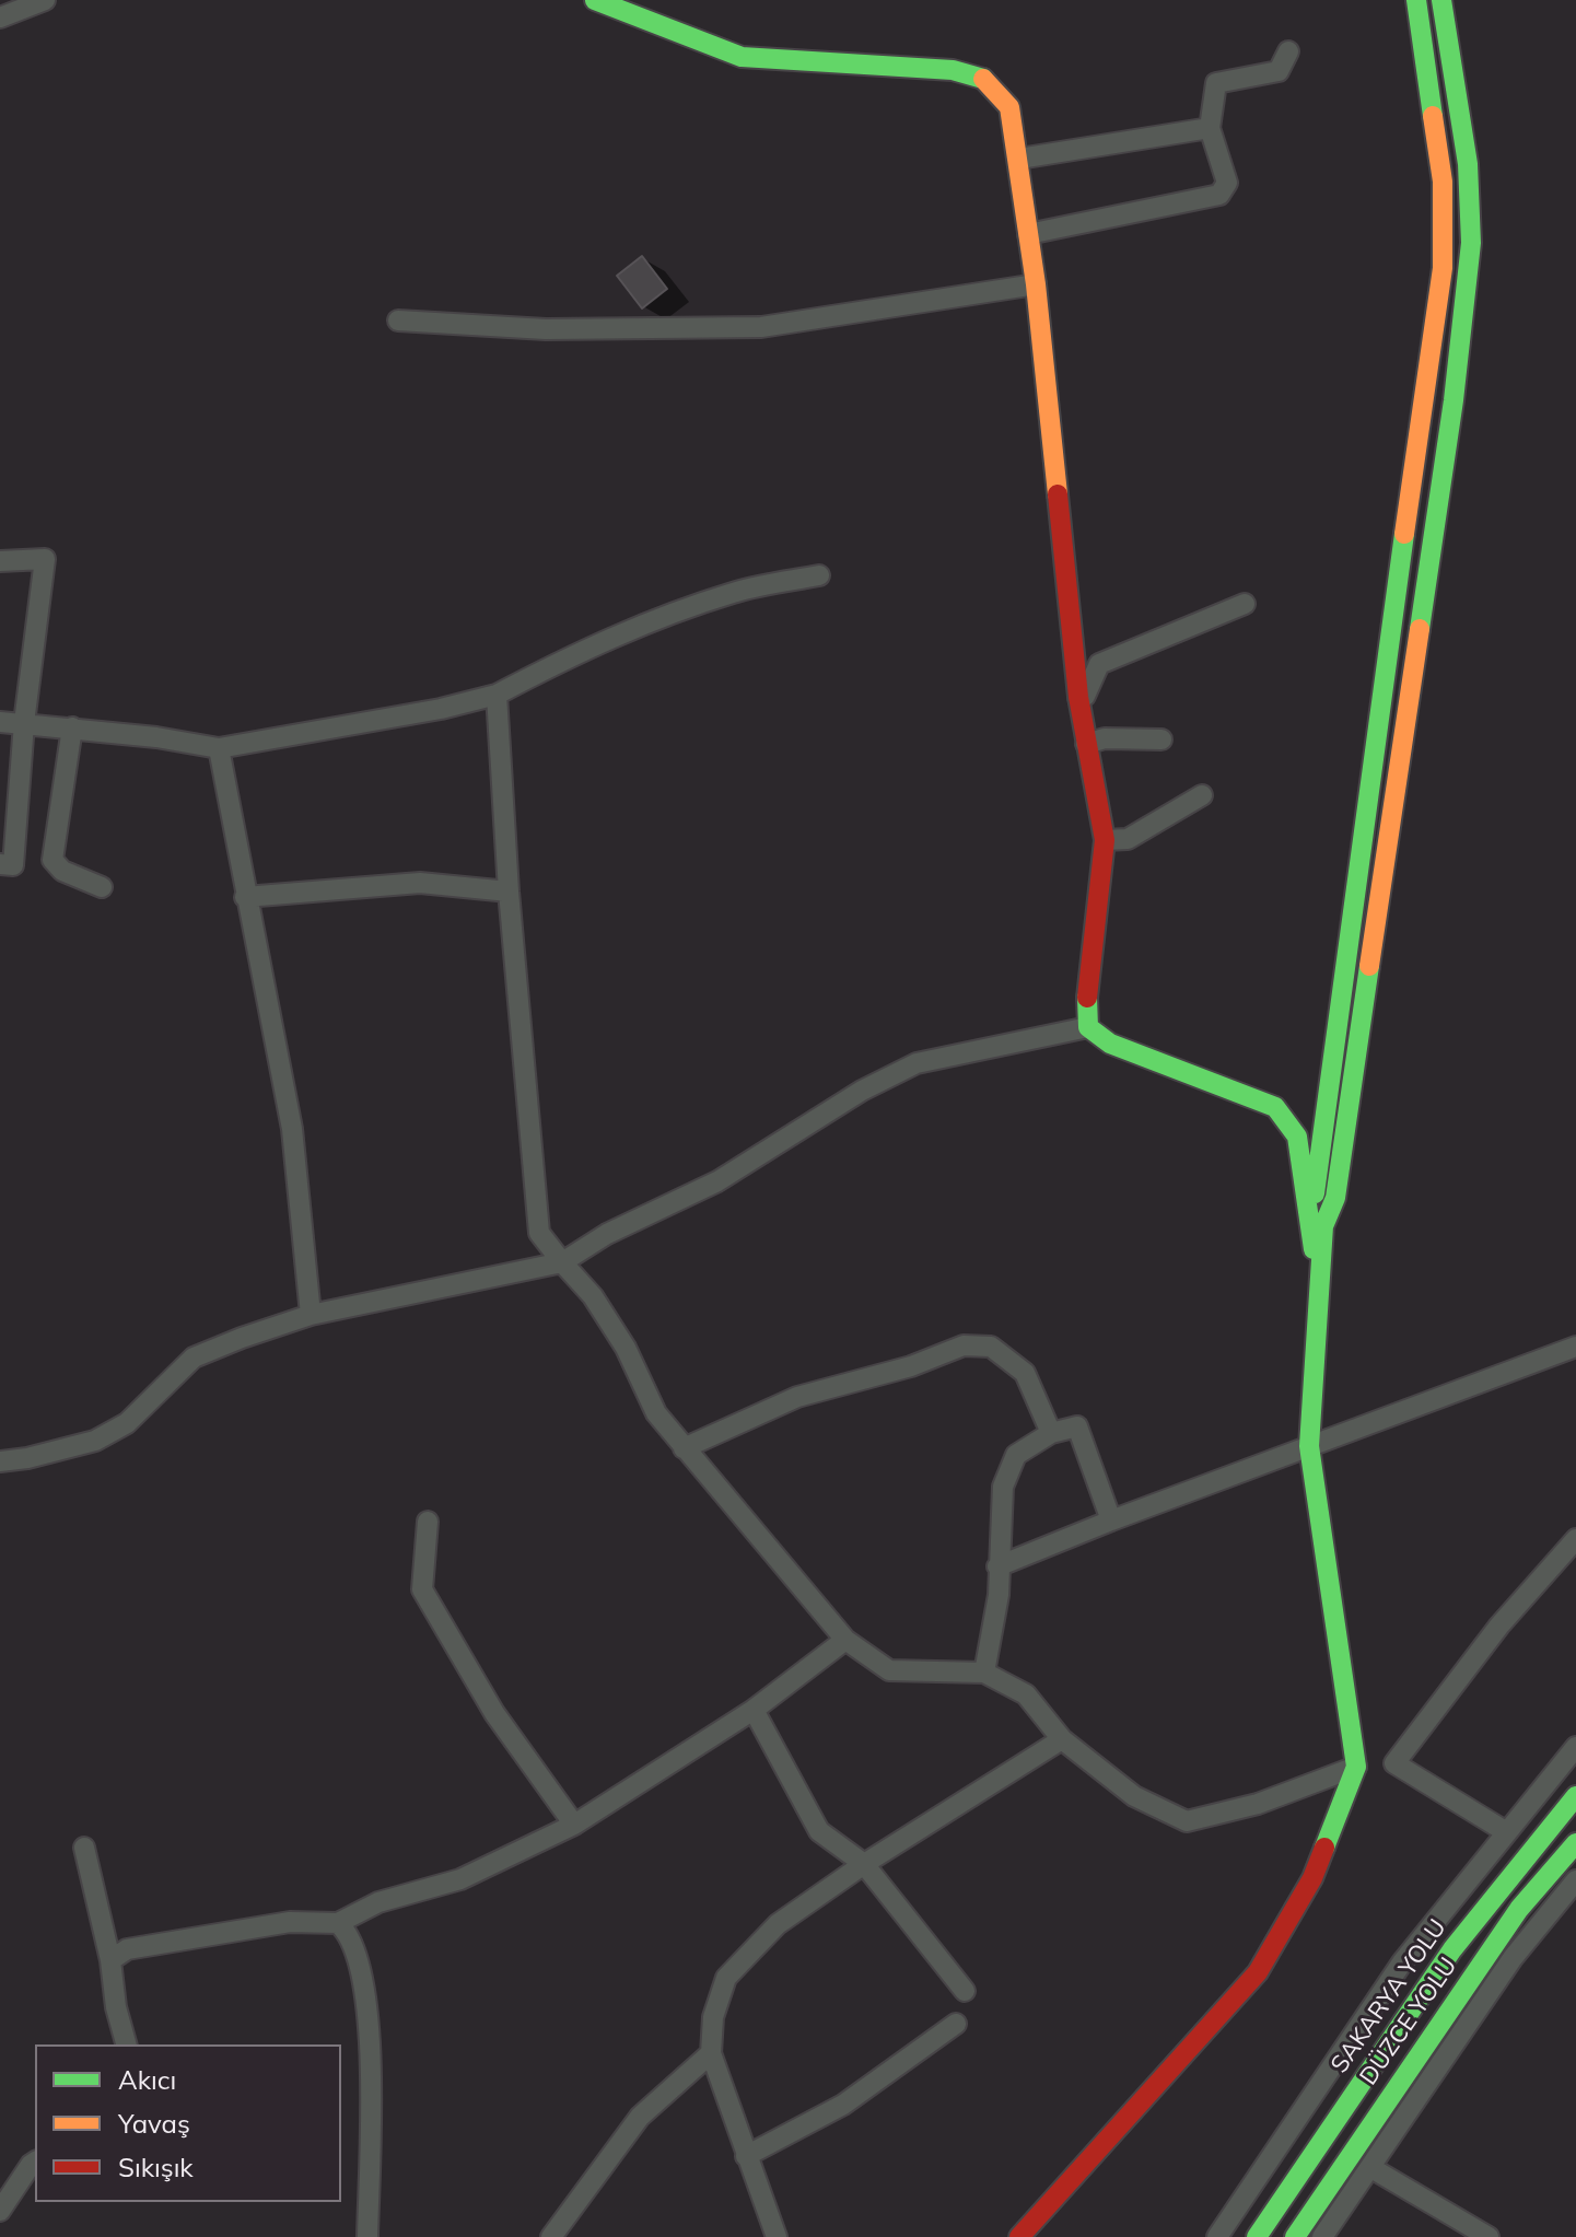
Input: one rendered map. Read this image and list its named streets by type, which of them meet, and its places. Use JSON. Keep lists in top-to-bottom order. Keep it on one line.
{"streets":{"main road":["SAKARYA YOLU","DÜZCE YOLU"]},"legend":["Akıcı","Yavaş","Sıkışık"]}
